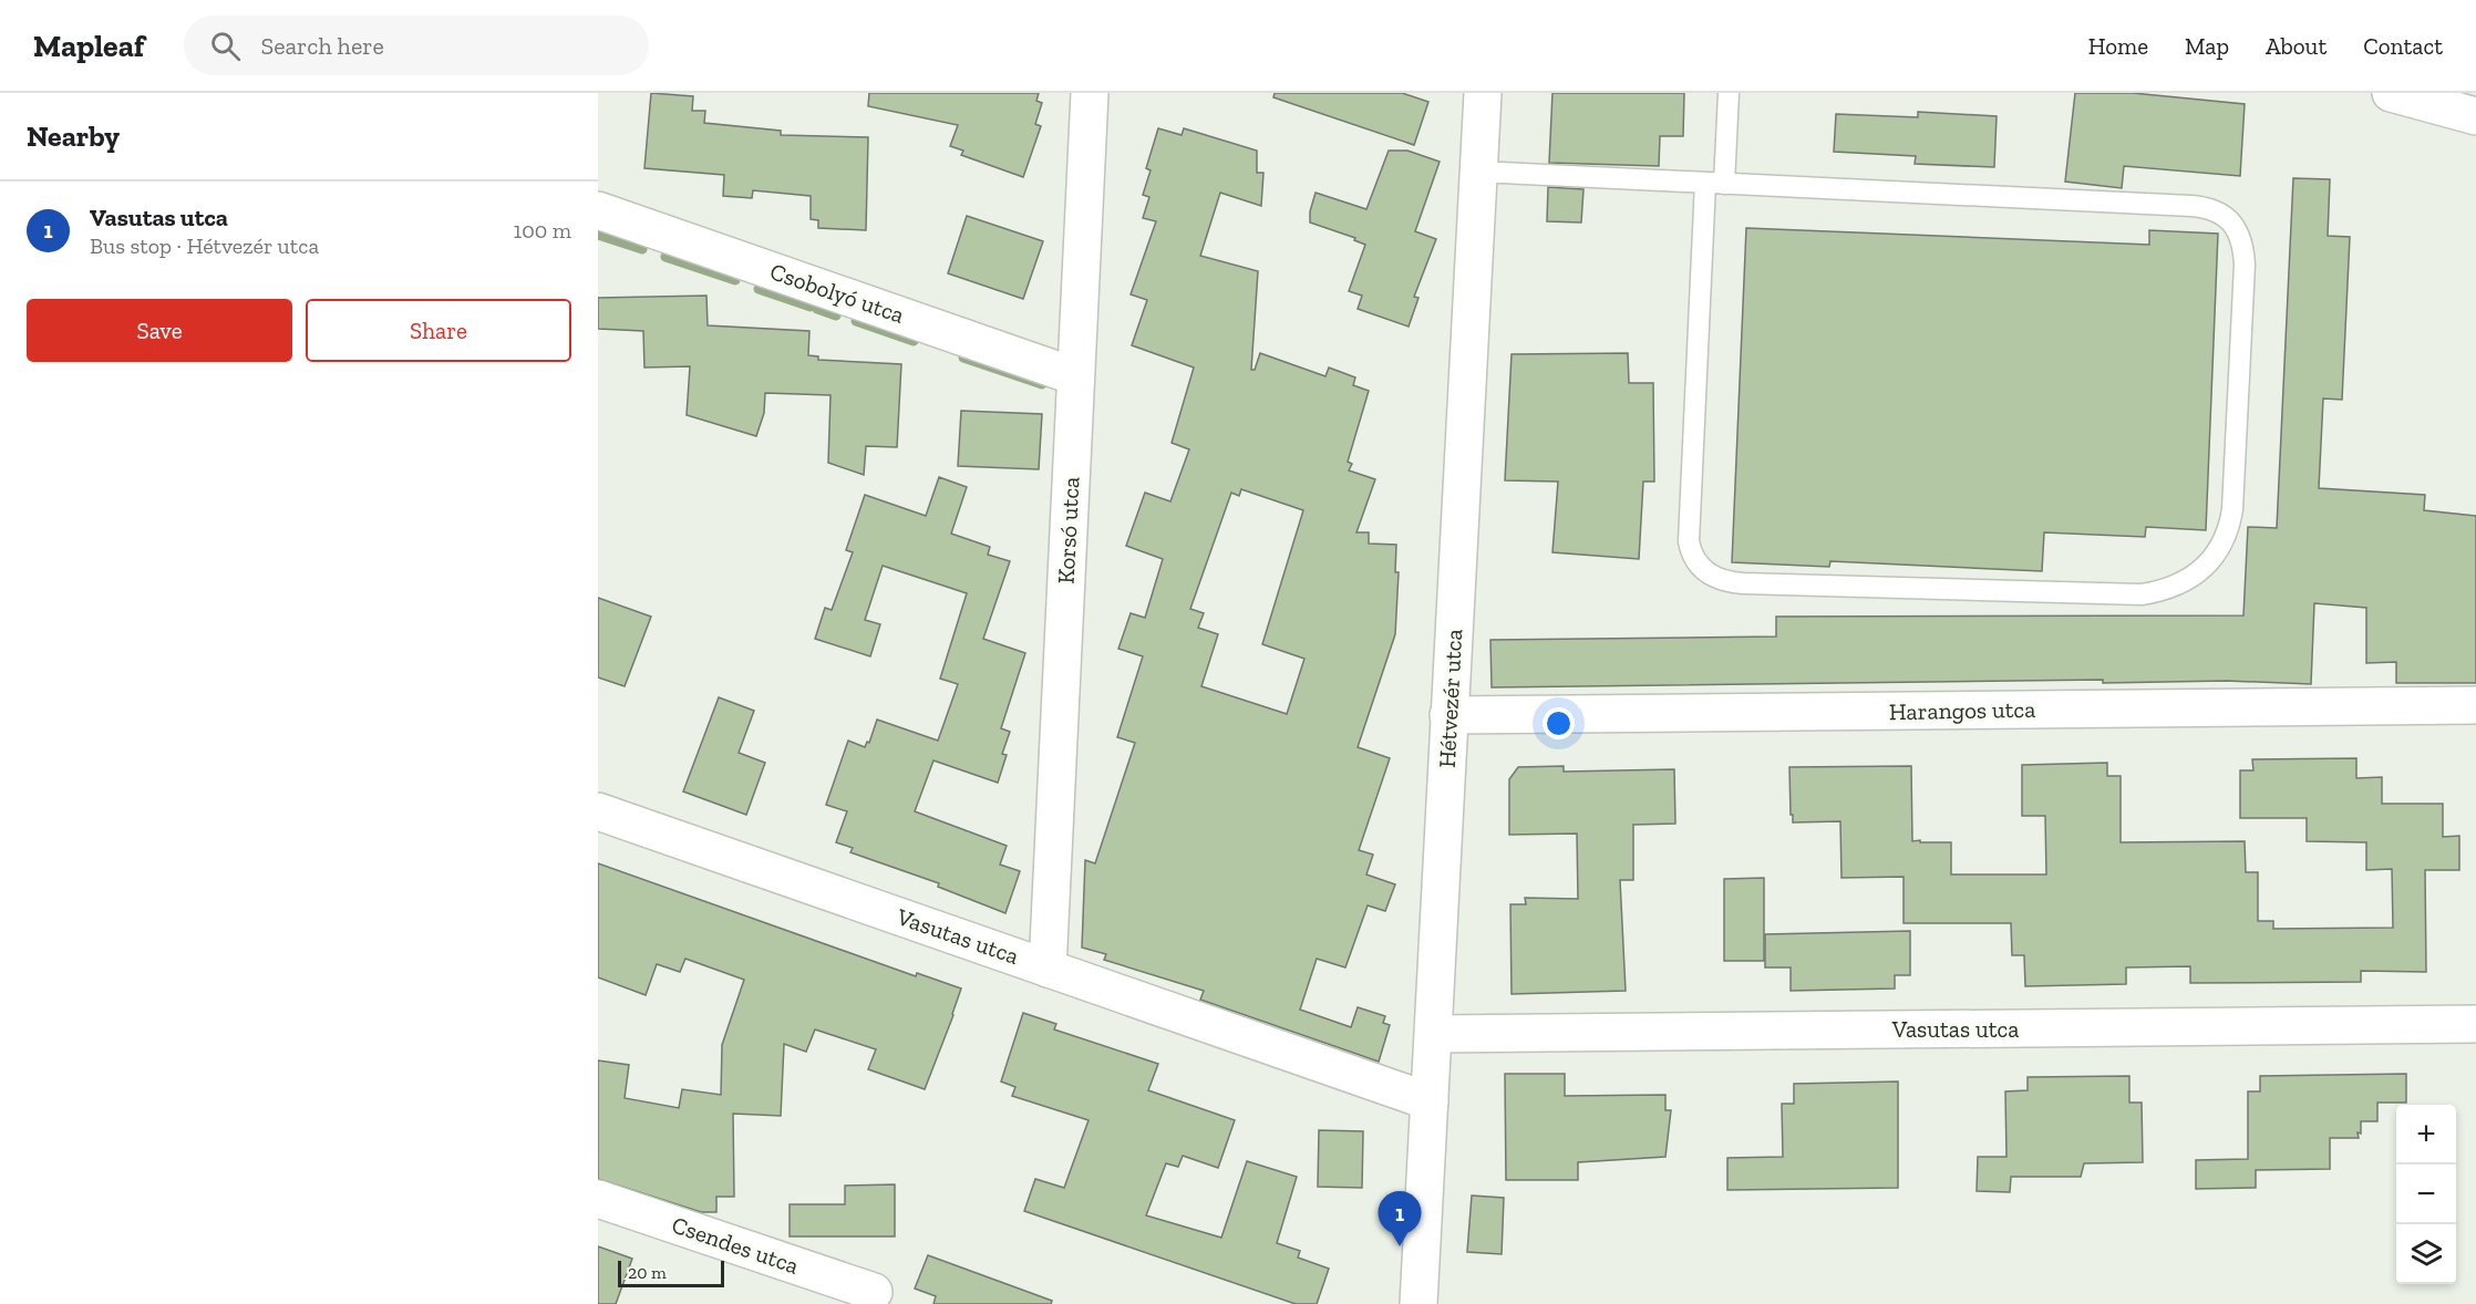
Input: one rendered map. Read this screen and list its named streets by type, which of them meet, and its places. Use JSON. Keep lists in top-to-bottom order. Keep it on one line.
{"streets":{"street":["Csobolyó utca","Korsó utca","Hétvezér utca","Harangos utca","Vasutas utca","Csendes utca"]},"crossings":[["Csobolyó utca","Korsó utca"],["Korsó utca","Vasutas utca"],["Hétvezér utca","Harangos utca"],["Hétvezér utca","Vasutas utca"]],"scale_bar":"20 m","page":{"header":"Mapleaf","search":"Search here","nav":["Home","Map","About","Contact"],"heading":"Nearby","list":[{"mark":"1","name":"Vasutas utca","note":"Bus stop · Hétvezér utca","value":"100 m"}],"buttons":["Save","Share"],"map_buttons":["+","−"],"pins":"1","scale":"20 m"}}
